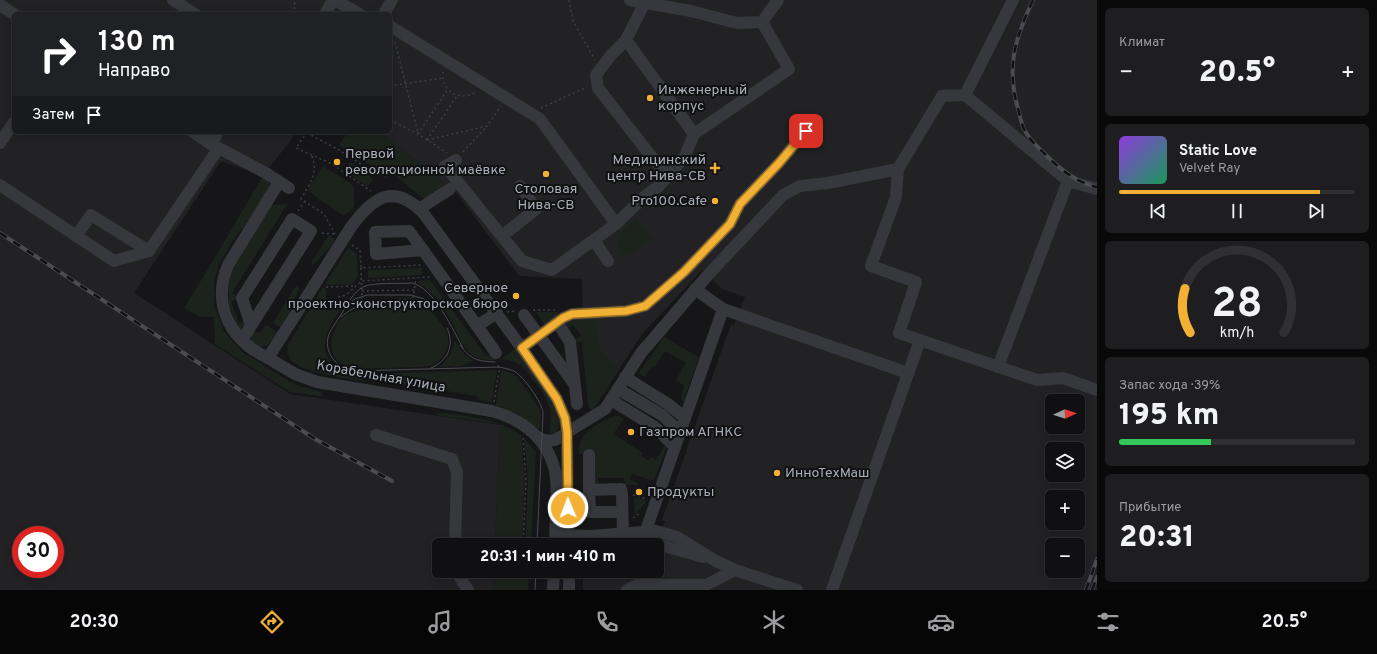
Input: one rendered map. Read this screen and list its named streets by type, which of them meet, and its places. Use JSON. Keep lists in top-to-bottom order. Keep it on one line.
{"streets":{"street":["Корабельная улица"]},"places":{"other":["Инженерный корпус","Первой революционной маёвке","Столовая Нива-СВ","Pro100.Cafe","Северное проектно-конструкторское бюро","Газпром АГНКС","ИнноТехМаш","Продукты"],"health":["Медицинский центр Нива-СВ"]},"north":"right","page":{"tile":["Климат",["Запас хода · 39%","195 km"],["Прибытие","20:31"]],"turn":["130 m","Направо"],"heat":["−","20.5°","+"],"then":"Затем","song":["Static Love","Velvet Ray"],"map_buttons":["+","−"],"limit":"30","trip":"20:31 · 1 мин · 410 m","tabs":["20:30","20.5°"],"gauge":["28","km/h"]}}
